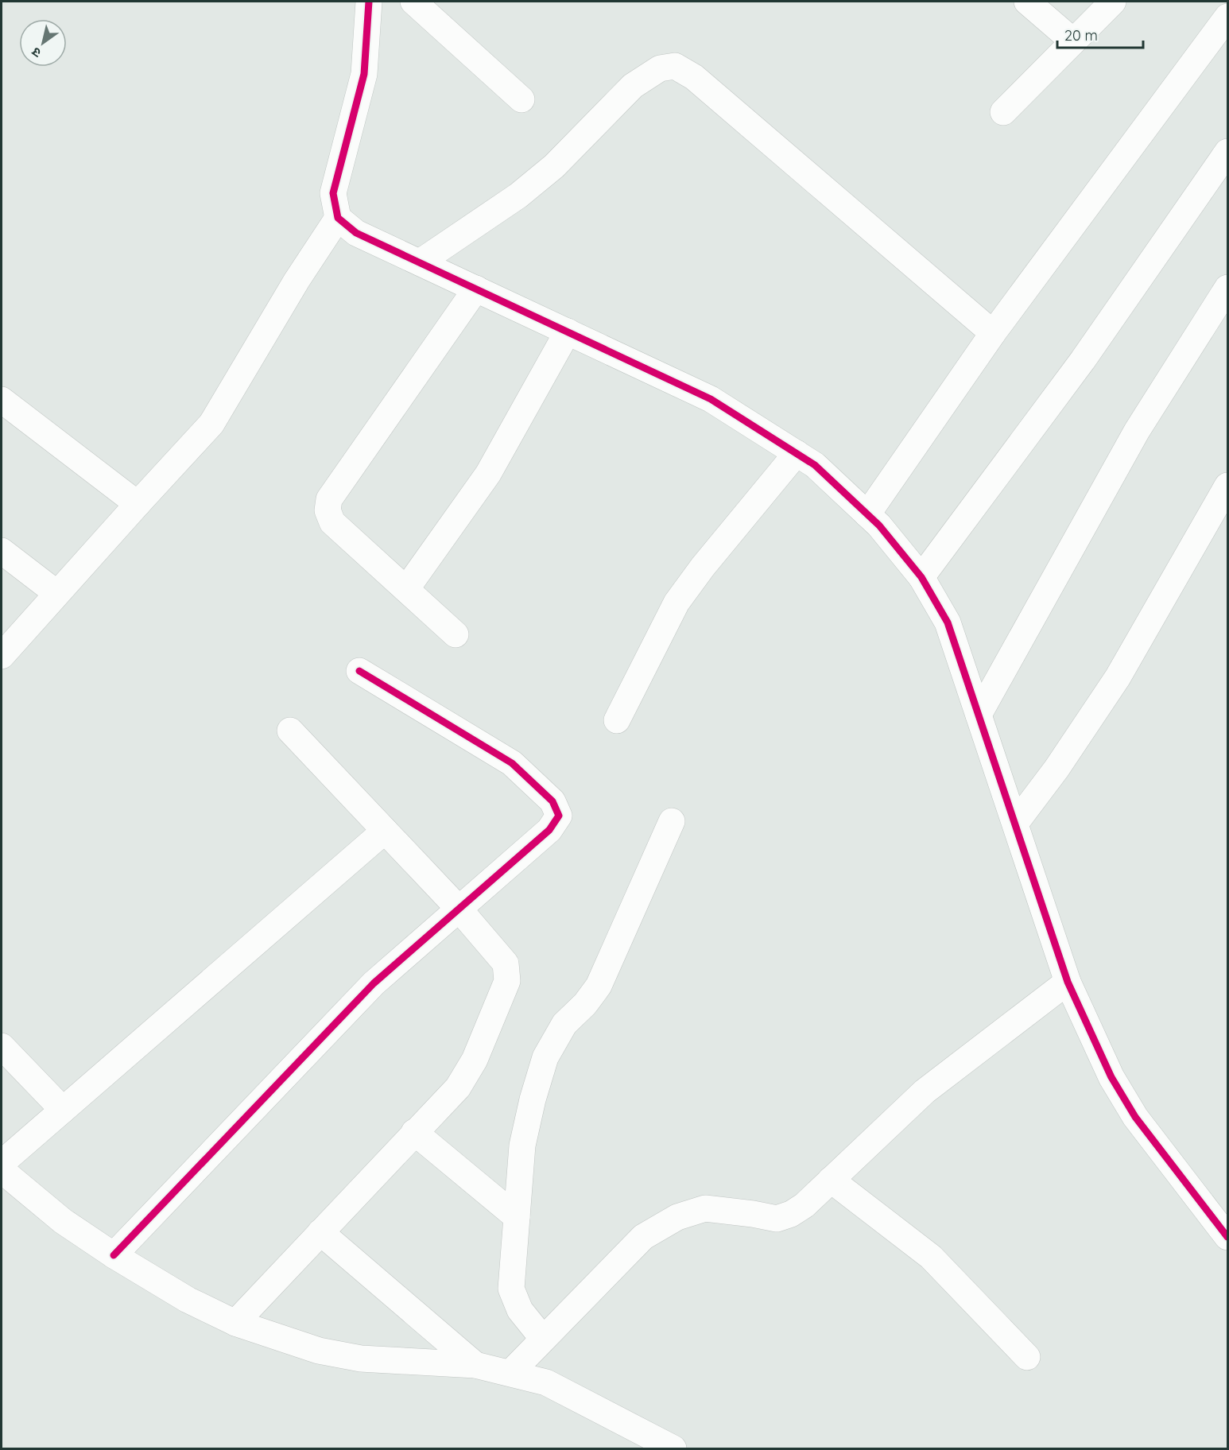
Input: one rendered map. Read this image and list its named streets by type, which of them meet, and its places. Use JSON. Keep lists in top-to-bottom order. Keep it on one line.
{"scale_bar":"20 m","north":"bottom left"}
